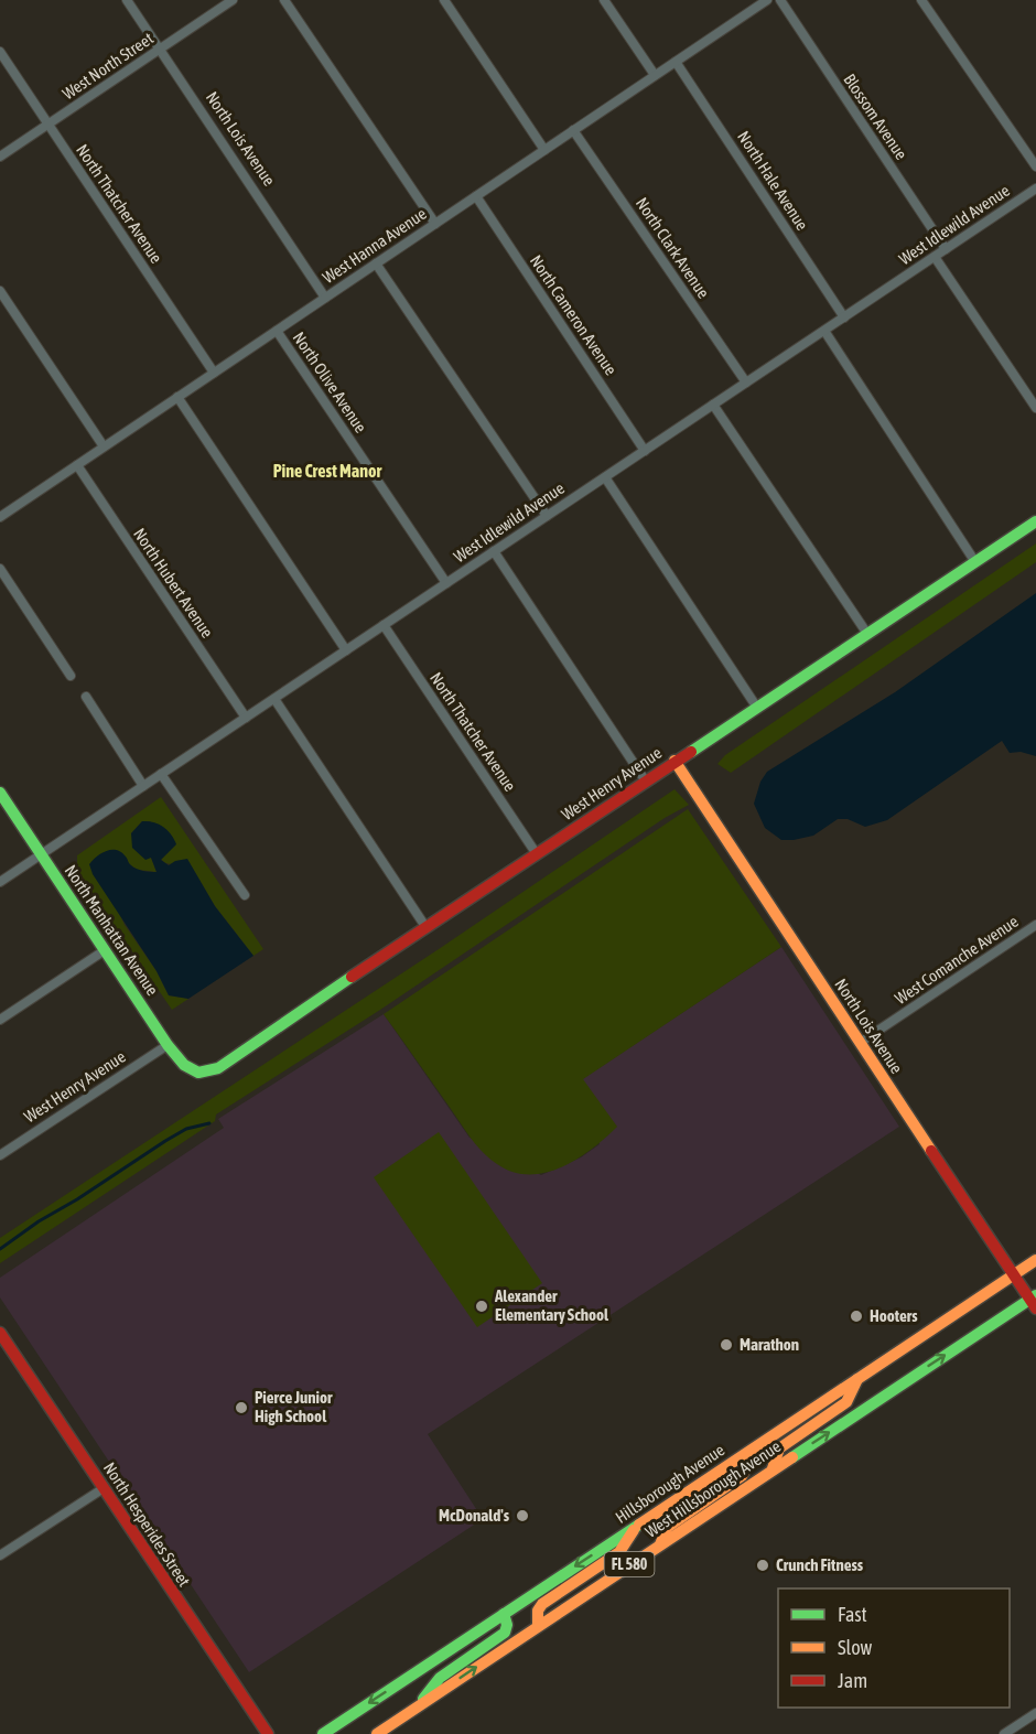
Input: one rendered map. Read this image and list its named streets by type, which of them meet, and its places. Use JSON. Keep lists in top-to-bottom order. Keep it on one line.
{"streets":{"street":["West North Street","Blossom Avenue","North Lois Avenue","North Hale Avenue","North Thatcher Avenue","West Idlewild Avenue","West Hanna Avenue","North Clark Avenue","North Cameron Avenue","North Olive Avenue","North Hubert Avenue","West Henry Avenue","North Manhattan Avenue","West Comanche Avenue","Hillsborough Avenue","West Hillsborough Avenue","North Hesperides Street","FL 580"]},"crossings":[["West North Street","North Lois Avenue"],["West North Street","North Thatcher Avenue"],["Blossom Avenue","West Idlewild Avenue"],["North Lois Avenue","West Hanna Avenue"],["North Lois Avenue","West Henry Avenue"],["North Lois Avenue","West Comanche Avenue"],["North Lois Avenue","Hillsborough Avenue"],["North Lois Avenue","West Hillsborough Avenue"],["North Hale Avenue","West Idlewild Avenue"],["North Hale Avenue","West Hanna Avenue"],["North Thatcher Avenue","West Idlewild Avenue"],["North Thatcher Avenue","West Hanna Avenue"],["North Thatcher Avenue","West Henry Avenue"],["West Idlewild Avenue","North Clark Avenue"],["West Idlewild Avenue","North Cameron Avenue"],["West Idlewild Avenue","North Olive Avenue"],["West Idlewild Avenue","North Hubert Avenue"],["West Idlewild Avenue","North Manhattan Avenue"],["West Hanna Avenue","North Clark Avenue"],["West Hanna Avenue","North Cameron Avenue"],["West Hanna Avenue","North Olive Avenue"],["West Hanna Avenue","North Hubert Avenue"],["West Henry Avenue","North Manhattan Avenue"]],"districts":["Pine Crest Manor"],"places":["Alexander Elementary School","Hooters","Marathon","Pierce Junior High School","McDonald's","Crunch Fitness"],"legend":["Fast","Slow","Jam"]}
